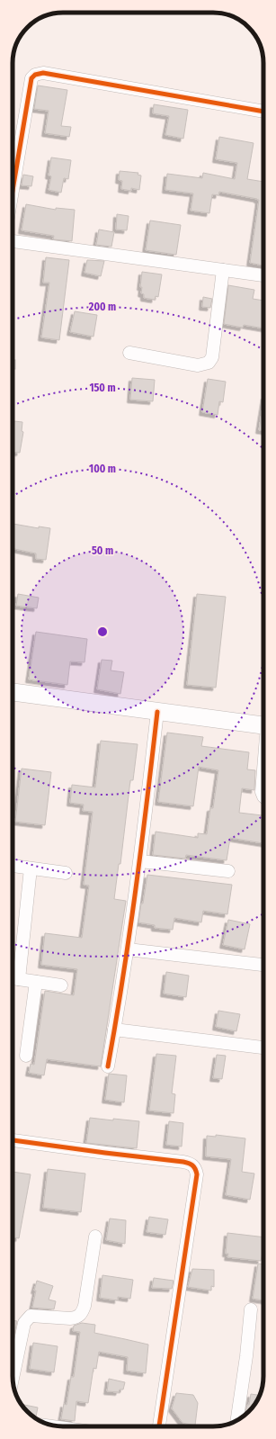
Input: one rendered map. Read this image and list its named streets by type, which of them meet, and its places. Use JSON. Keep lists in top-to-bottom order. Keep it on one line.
{"rings":["200 m","150 m","100 m","50 m"]}
